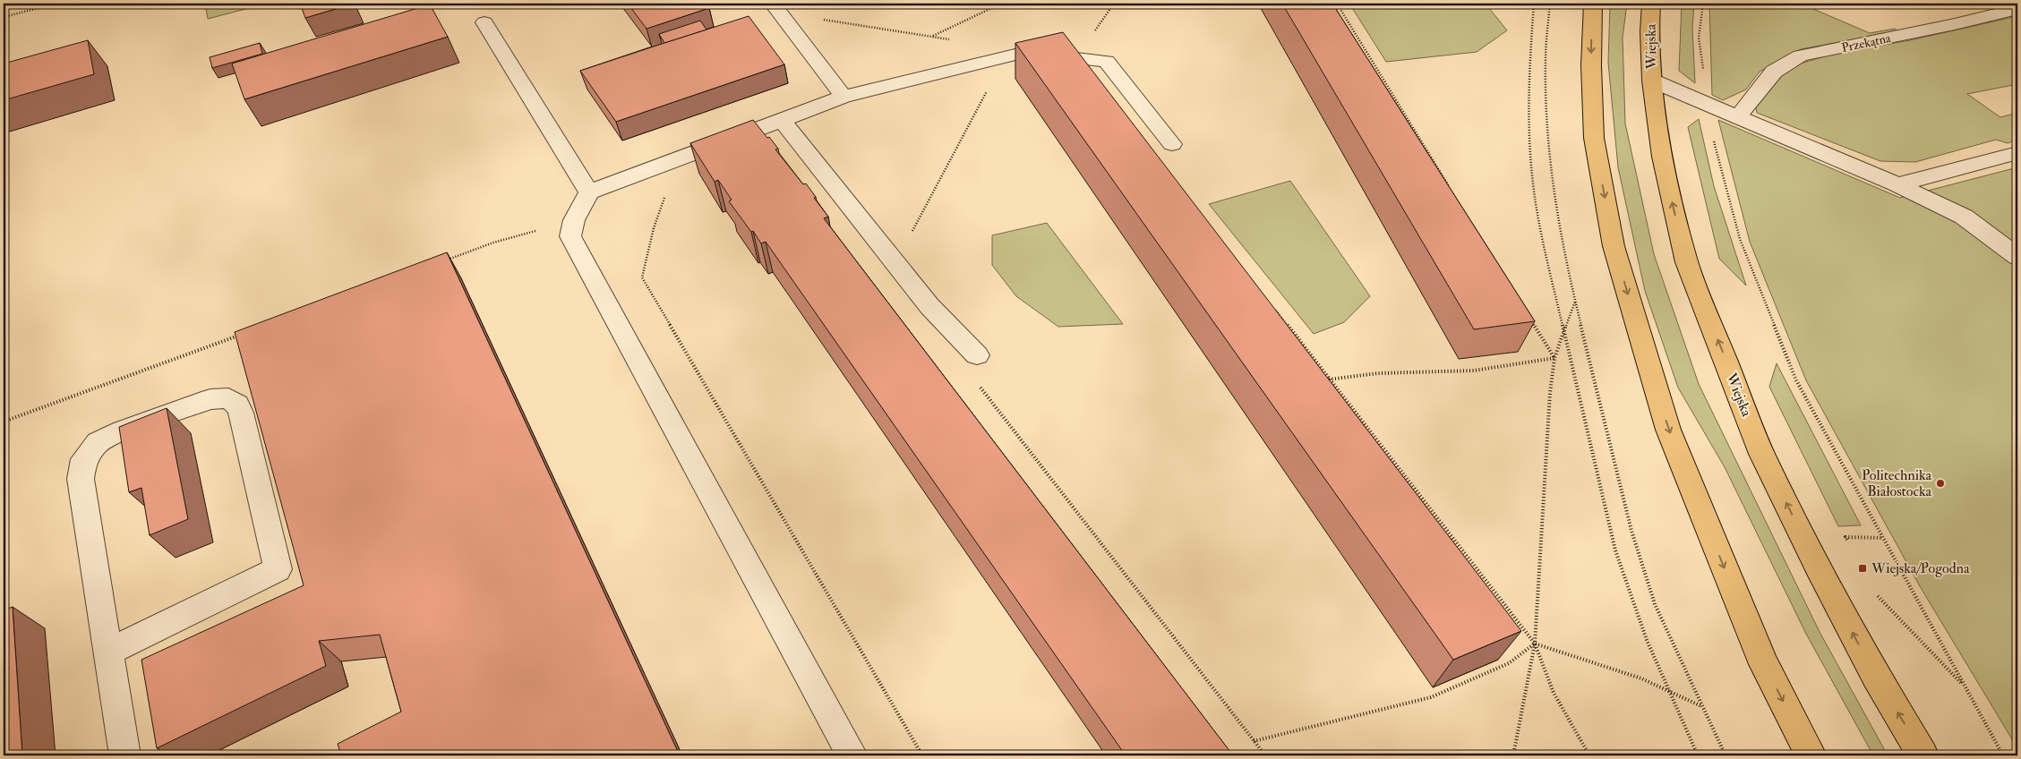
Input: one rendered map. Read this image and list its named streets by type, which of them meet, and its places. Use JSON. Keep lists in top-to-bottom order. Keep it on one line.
{"streets":{"main road":["Wiejska"],"street":["Przekątna"]},"places":{"other":["Politechnika Białostocka"],"transit":["Wiejska/Pogodna"]}}
